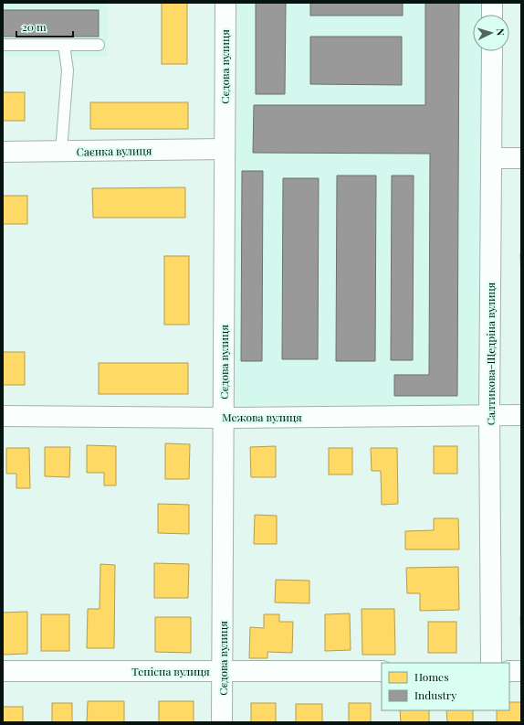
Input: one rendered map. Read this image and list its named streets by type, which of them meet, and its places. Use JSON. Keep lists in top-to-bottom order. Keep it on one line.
{"streets":{"street":["Сєдова вулиця","Саєнка вулиця","Салтикова-Щедріна вулиця","Межова вулиця","Тенісна вулиця"]},"crossings":[["Сєдова вулиця","Саєнка вулиця"],["Сєдова вулиця","Межова вулиця"],["Сєдова вулиця","Тенісна вулиця"],["Салтикова-Щедріна вулиця","Межова вулиця"]],"legend":["Homes","Industry"],"scale_bar":"20 m","north":"right"}
